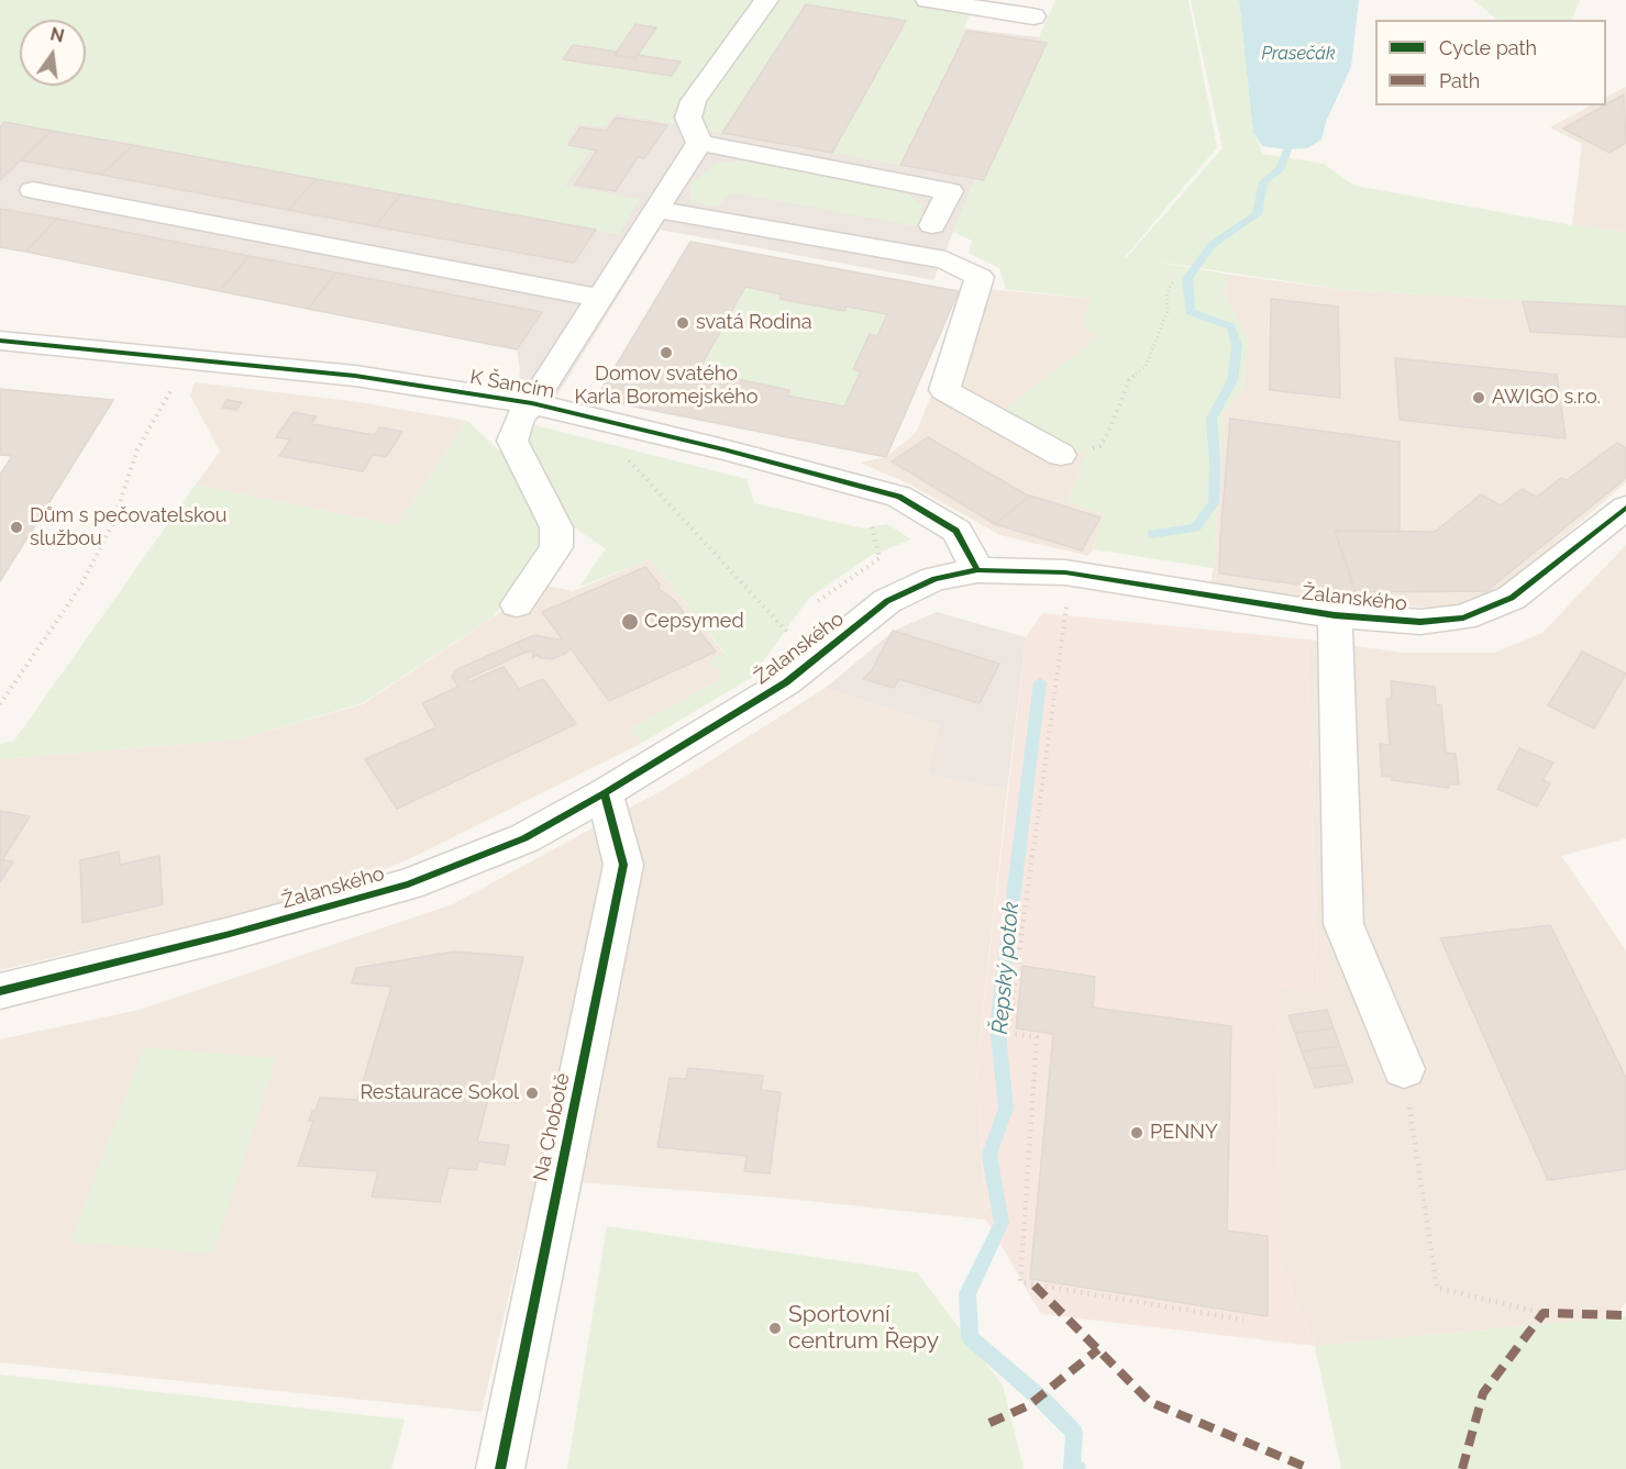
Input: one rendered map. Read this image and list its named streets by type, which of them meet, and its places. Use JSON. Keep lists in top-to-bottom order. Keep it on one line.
{"streets":{"street":["K Šancím","Žalanského","Na Chobotě"]},"crossings":[["K Šancím","Žalanského"],["Žalanského","Na Chobotě"]],"water":["Prasečák","Řepský potok"],"places":["svatá Rodina","Domov svatého Karla Boromejského","AWIGO s.r.o.","Dům s pečovatelskou službou","Cepsymed","Restaurace Sokol","PENNY","Sportovní centrum Řepy"],"legend":["Cycle path","Path"],"north":"top"}
